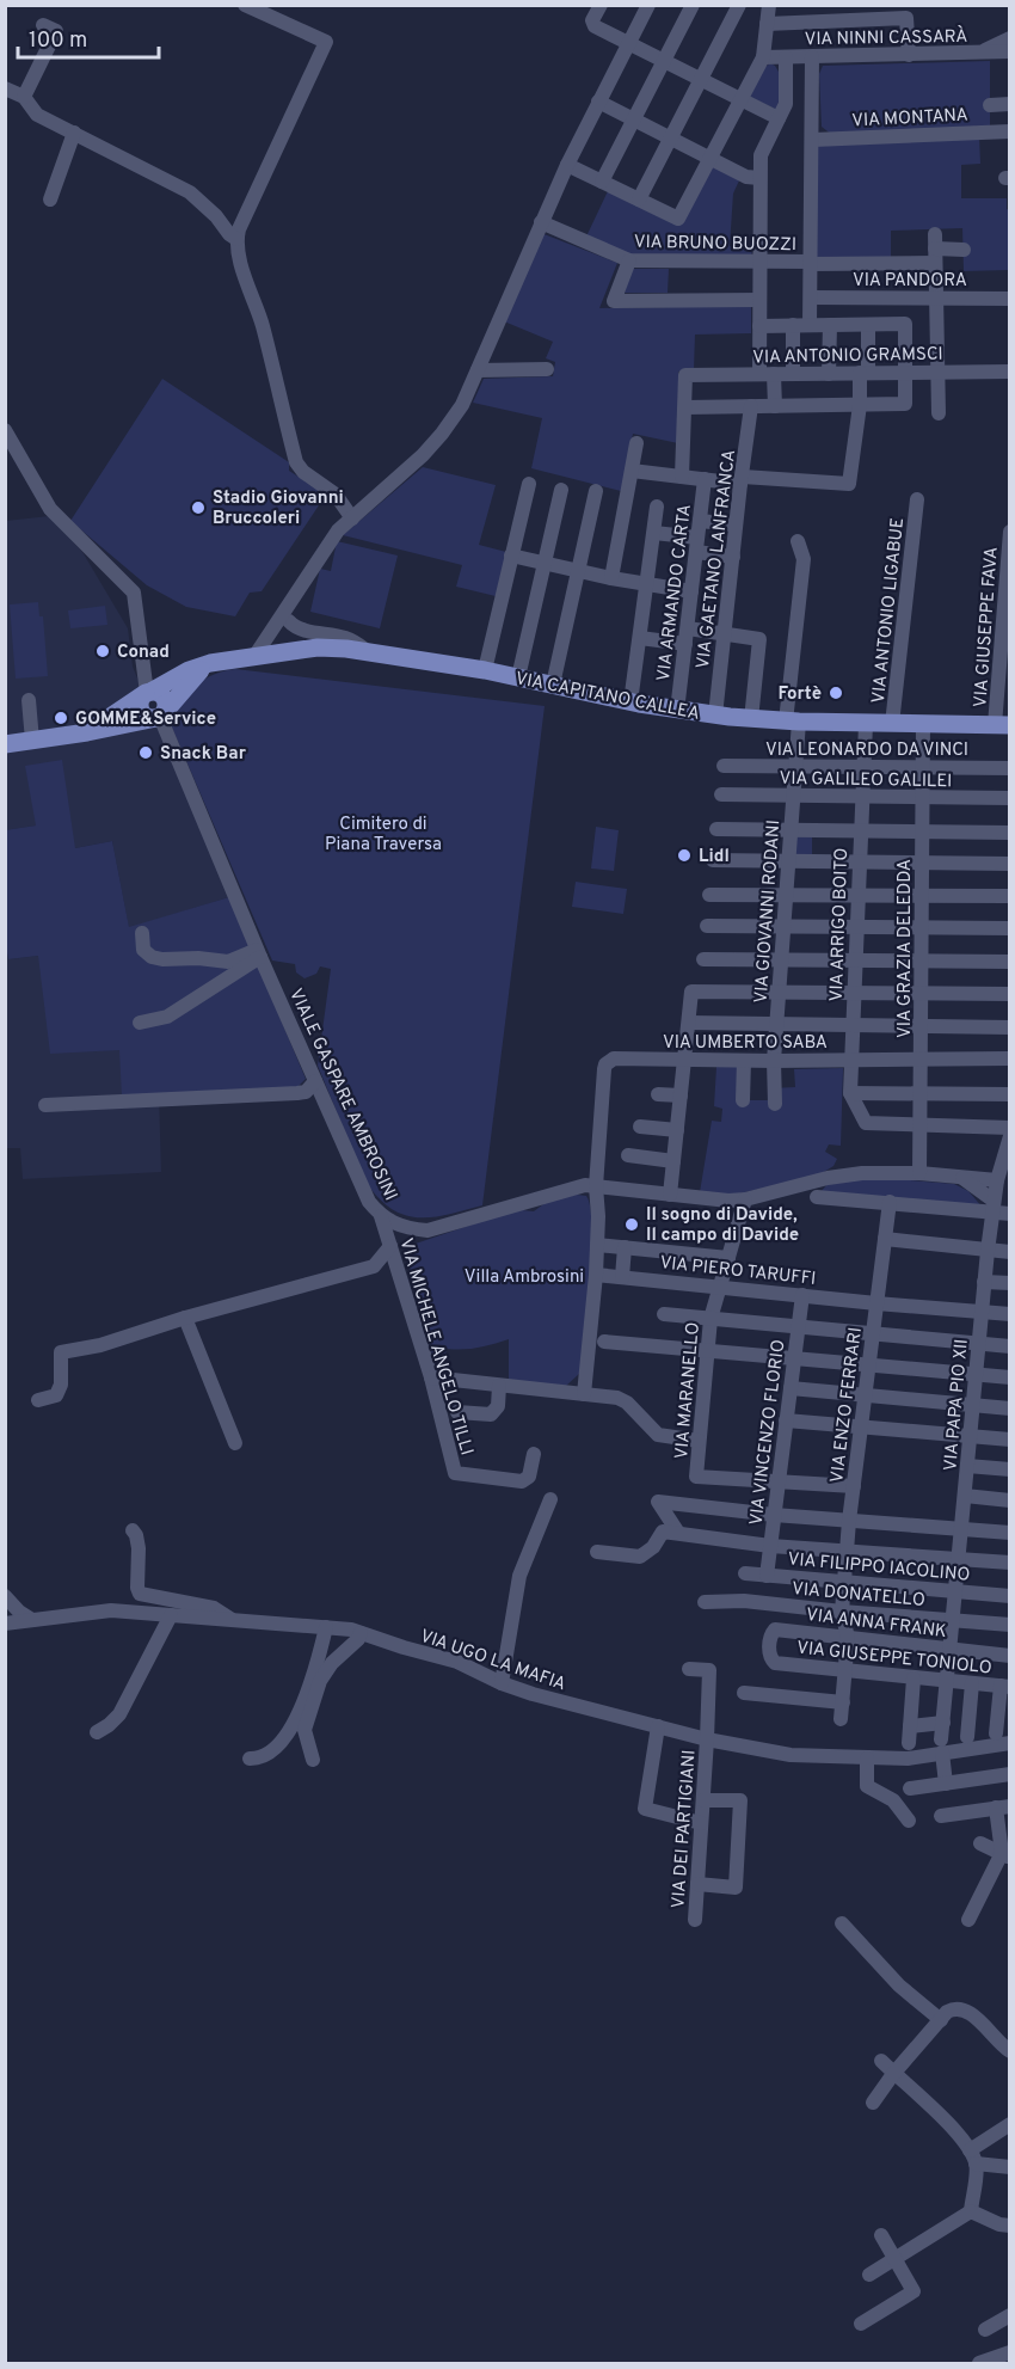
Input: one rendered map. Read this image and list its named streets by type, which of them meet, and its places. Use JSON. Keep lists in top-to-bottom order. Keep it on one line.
{"streets":{"main road":["VIA CAPITANO CALLEA"],"street":["VIA NINNI CASSARÀ","VIA MONTANA","VIA BRUNO BUOZZI","VIA PANDORA","VIA ANTONIO GRAMSCI","VIA GAETANO LANFRANCA","VIA ARMANDO CARTA","VIA ANTONIO LIGABUE","VIA GIUSEPPE FAVA","VIA LEONARDO DA VINCI","VIA GALILEO GALILEI","VIA GIOVANNI RODANI","VIA ARRIGO BOITO","VIA GRAZIA DELEDDA","VIA UMBERTO SABA","VIALE GASPARE AMBROSINI","VIA PIERO TARUFFI","VIA MICHELE ANGELO TILLI","VIA MARANELLO","VIA ENZO FERRARI","VIA PAPA PIO XII","VIA VINCENZO FLORIO","VIA FILIPPO IACOLINO","VIA DONATELLO","VIA ANNA FRANK","VIA GIUSEPPE TONIOLO","VIA UGO LA MAFIA","VIA DEI PARTIGIANI"]},"crossings":[["VIA GAETANO LANFRANCA","VIA CAPITANO CALLEA"],["VIA ARMANDO CARTA","VIA CAPITANO CALLEA"],["VIA ANTONIO LIGABUE","VIA CAPITANO CALLEA"],["VIA GIUSEPPE FAVA","VIA CAPITANO CALLEA"],["VIA CAPITANO CALLEA","VIA GIOVANNI RODANI"],["VIA CAPITANO CALLEA","VIA ARRIGO BOITO"],["VIA CAPITANO CALLEA","VIA GRAZIA DELEDDA"],["VIA LEONARDO DA VINCI","VIA GIOVANNI RODANI"],["VIA LEONARDO DA VINCI","VIA ARRIGO BOITO"],["VIA LEONARDO DA VINCI","VIA GRAZIA DELEDDA"],["VIA GALILEO GALILEI","VIA GIOVANNI RODANI"],["VIA GALILEO GALILEI","VIA ARRIGO BOITO"],["VIA GALILEO GALILEI","VIA GRAZIA DELEDDA"],["VIA GIOVANNI RODANI","VIA UMBERTO SABA"],["VIA ARRIGO BOITO","VIA GRAZIA DELEDDA"],["VIA ARRIGO BOITO","VIA UMBERTO SABA"],["VIA GRAZIA DELEDDA","VIA UMBERTO SABA"],["VIA GRAZIA DELEDDA","VIALE GASPARE AMBROSINI"],["VIA UMBERTO SABA","VIALE GASPARE AMBROSINI"],["VIA UMBERTO SABA","VIA PIERO TARUFFI"],["VIALE GASPARE AMBROSINI","VIA MICHELE ANGELO TILLI"],["VIALE GASPARE AMBROSINI","VIA MARANELLO"],["VIALE GASPARE AMBROSINI","VIA PAPA PIO XII"],["VIA PIERO TARUFFI","VIA MARANELLO"],["VIA PIERO TARUFFI","VIA ENZO FERRARI"],["VIA PIERO TARUFFI","VIA PAPA PIO XII"],["VIA PIERO TARUFFI","VIA VINCENZO FLORIO"],["VIA MARANELLO","VIA ENZO FERRARI"],["VIA MARANELLO","VIA VINCENZO FLORIO"],["VIA ENZO FERRARI","VIA FILIPPO IACOLINO"],["VIA ENZO FERRARI","VIA DONATELLO"],["VIA ENZO FERRARI","VIA ANNA FRANK"],["VIA ENZO FERRARI","VIA GIUSEPPE TONIOLO"],["VIA PAPA PIO XII","VIA FILIPPO IACOLINO"],["VIA PAPA PIO XII","VIA DONATELLO"],["VIA PAPA PIO XII","VIA ANNA FRANK"],["VIA PAPA PIO XII","VIA GIUSEPPE TONIOLO"],["VIA PAPA PIO XII","VIA UGO LA MAFIA"],["VIA VINCENZO FLORIO","VIA FILIPPO IACOLINO"],["VIA ANNA FRANK","VIA GIUSEPPE TONIOLO"],["VIA UGO LA MAFIA","VIA DEI PARTIGIANI"]],"parks":["Cimitero di Piana Traversa","Villa Ambrosini"],"places":["Stadio Giovanni Bruccoleri","Conad","Fortè","GOMME&Service","Snack Bar","Lidl","Il sogno di Davide, Il campo di Davide"],"scale_bar":"100 m"}
